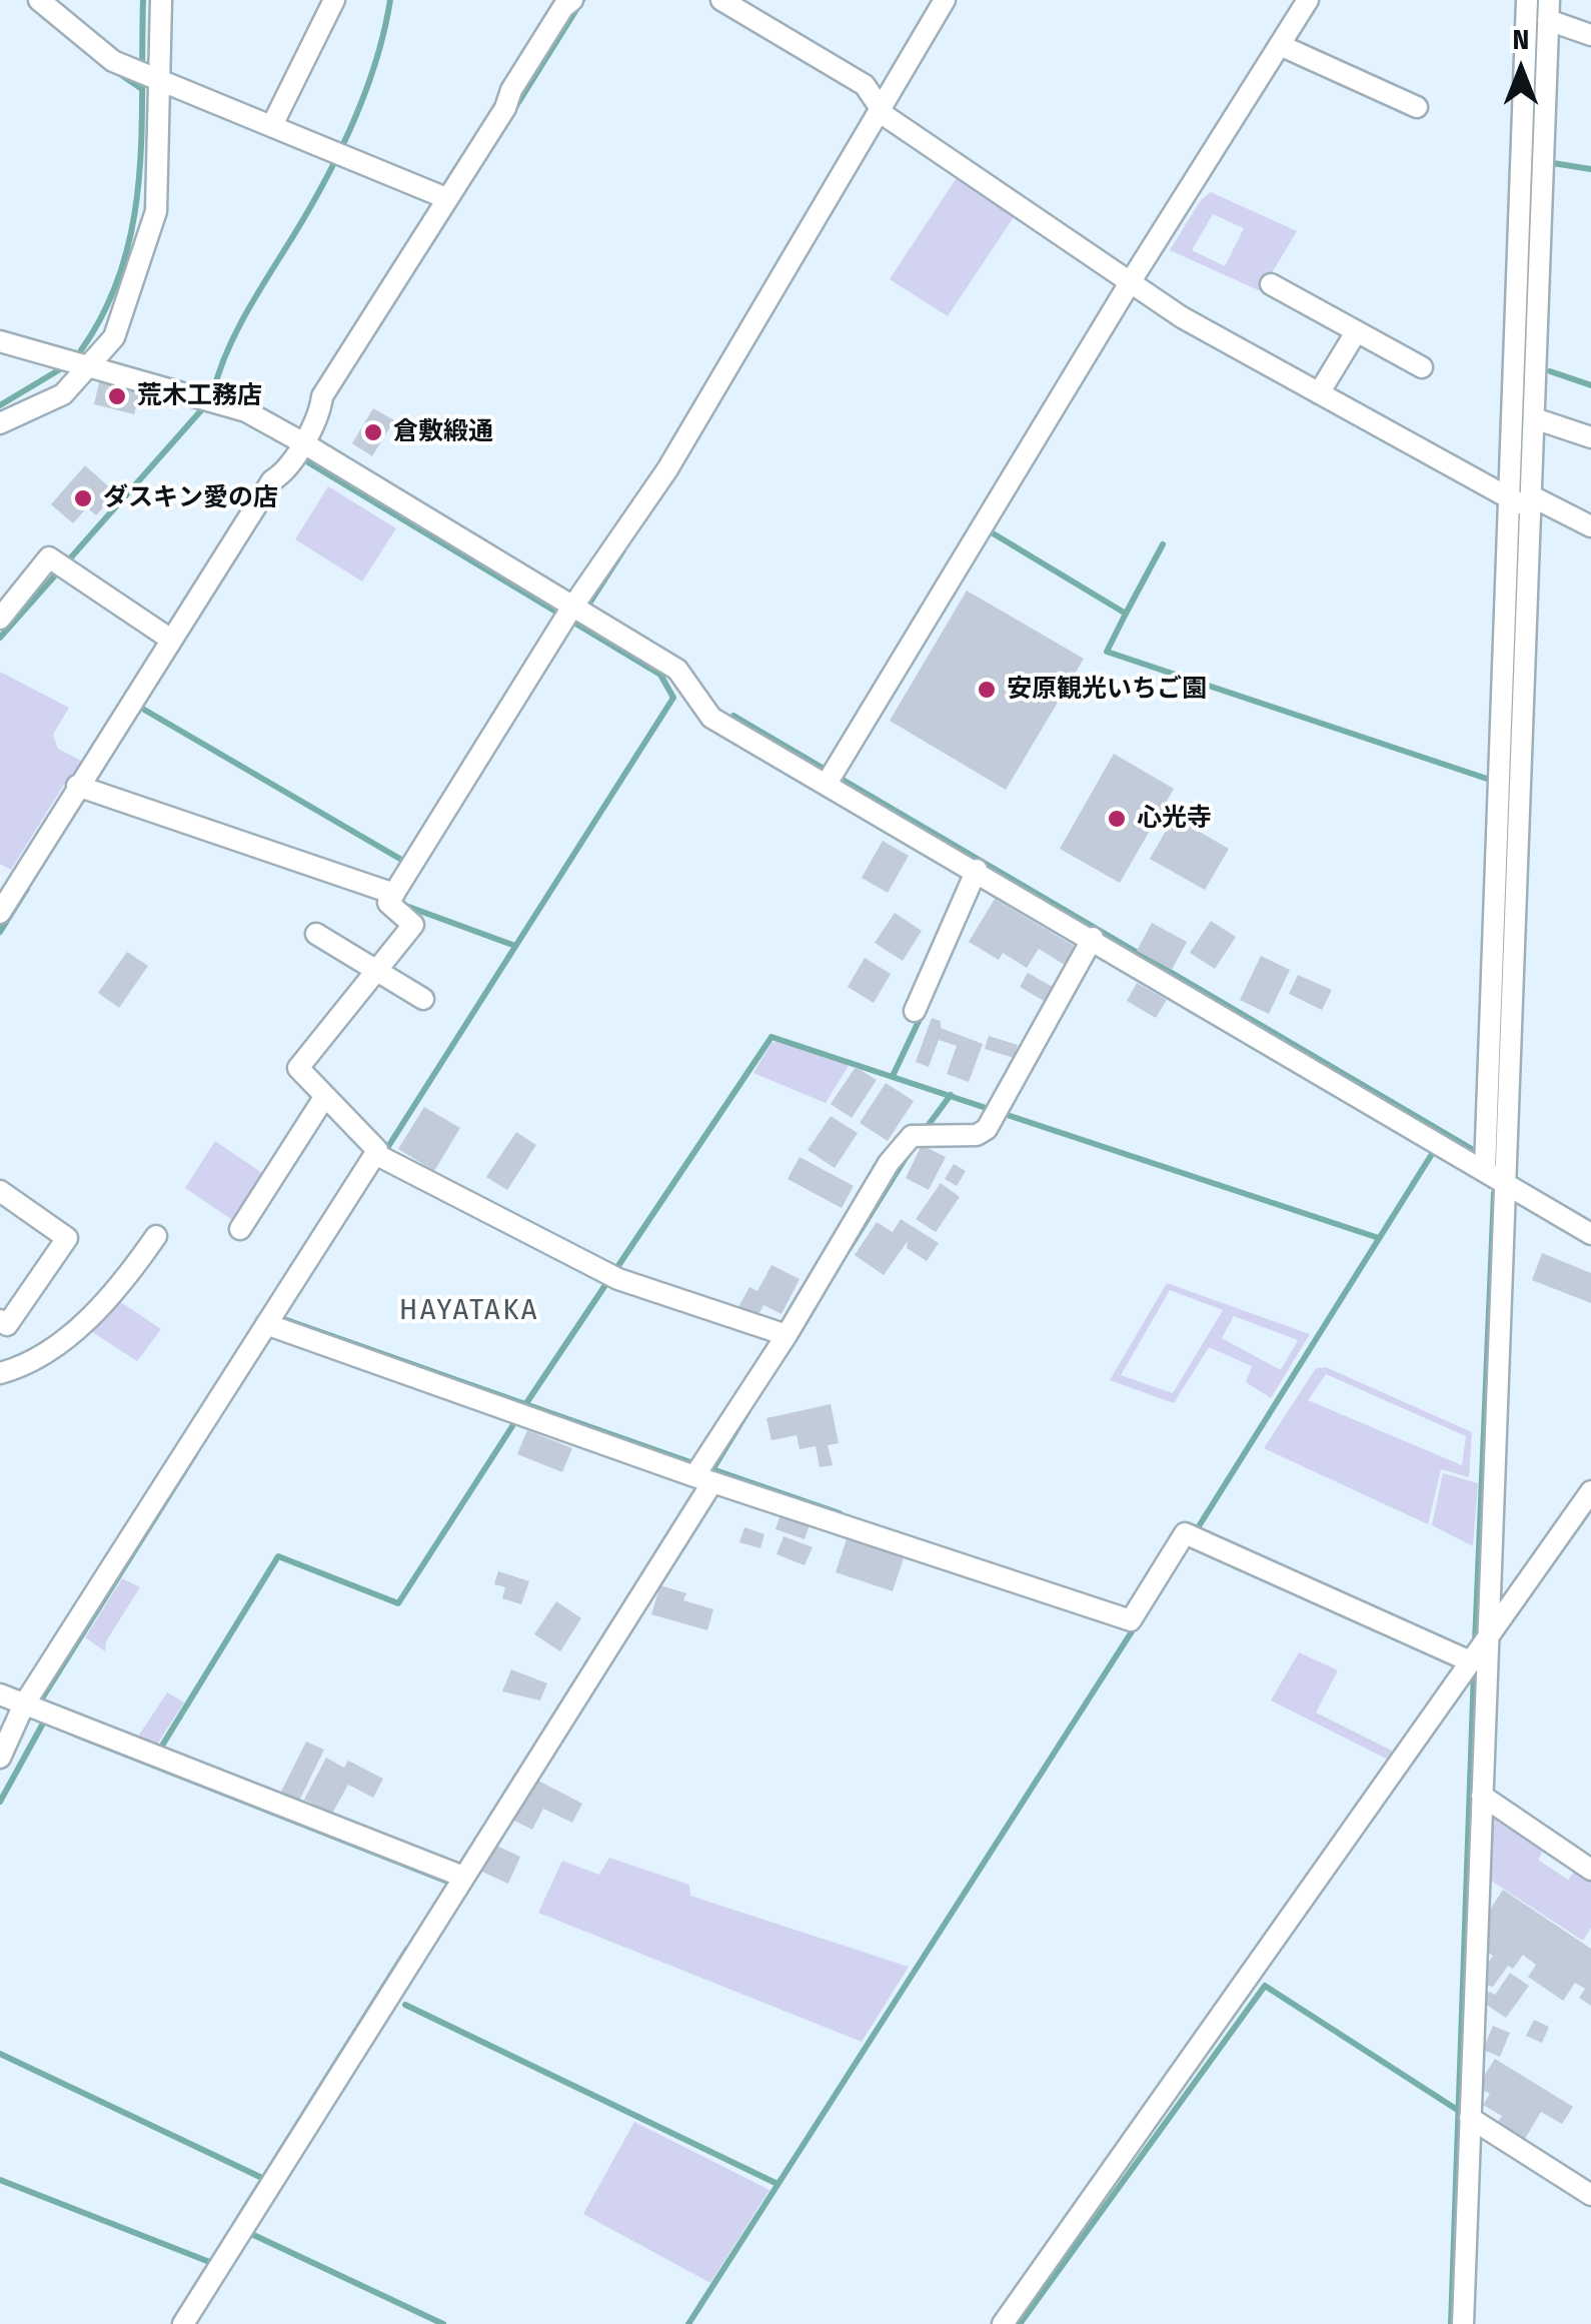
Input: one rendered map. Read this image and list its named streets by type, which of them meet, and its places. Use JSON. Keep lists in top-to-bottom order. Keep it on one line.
{"districts":["HAYATAKA"],"places":["荒木工務店","倉敷緞通","ダスキン愛の店","安原観光いちご園","心光寺"],"north":"top"}
